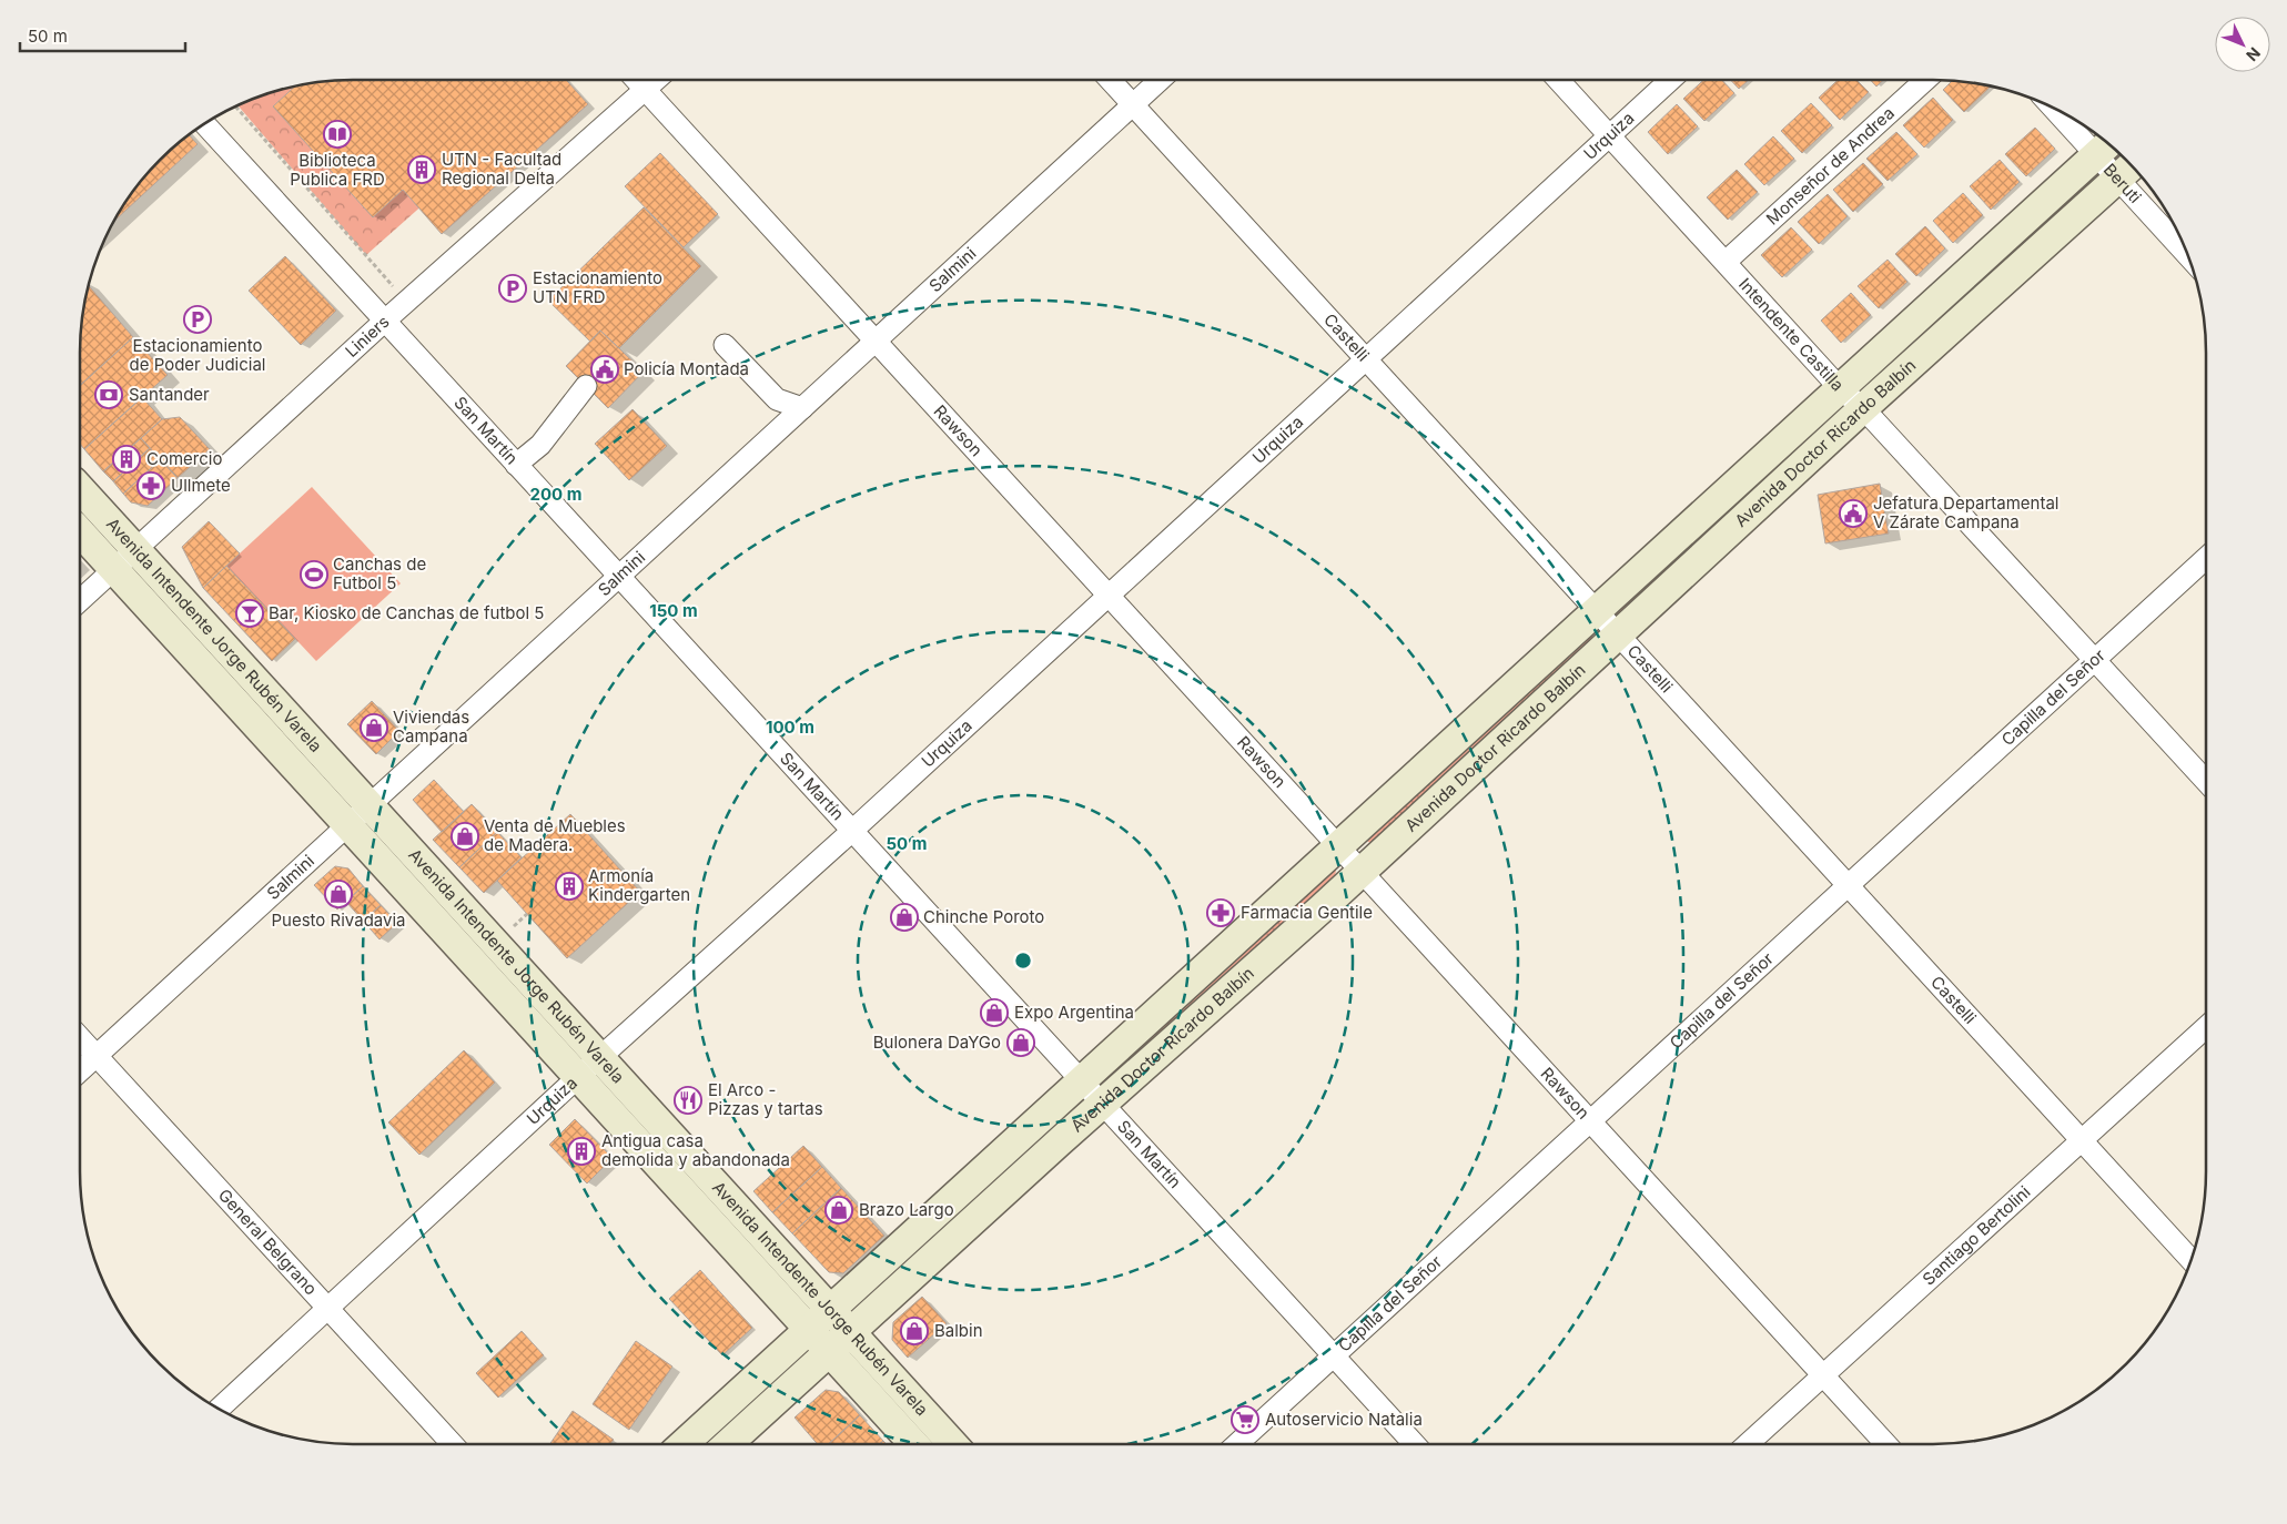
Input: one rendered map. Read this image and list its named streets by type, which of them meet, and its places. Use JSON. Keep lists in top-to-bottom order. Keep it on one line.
{"streets":{"main road":["Avenida Doctor Ricardo Balbín","Avenida Intendente Jorge Rubén Varela"],"street":["Urquiza","Monseñor de Andrea","Beruti","Salmini","Intendente Castilla","Liniers","Castelli","San Martín","Rawson","Capilla del Señor","Santiago Bertolini","General Belgrano"]},"crossings":[["Urquiza","Intendente Castilla"],["Urquiza","Castelli"],["Urquiza","San Martín"],["Urquiza","Rawson"],["Urquiza","Avenida Intendente Jorge Rubén Varela"],["Urquiza","General Belgrano"],["Monseñor de Andrea","Intendente Castilla"],["Beruti","Avenida Doctor Ricardo Balbín"],["Salmini","Castelli"],["Salmini","San Martín"],["Salmini","Rawson"],["Salmini","Avenida Intendente Jorge Rubén Varela"],["Salmini","General Belgrano"],["Intendente Castilla","Avenida Doctor Ricardo Balbín"],["Intendente Castilla","Capilla del Señor"],["Liniers","San Martín"],["Liniers","Rawson"],["Liniers","Avenida Intendente Jorge Rubén Varela"],["Castelli","Avenida Doctor Ricardo Balbín"],["Castelli","Capilla del Señor"],["Castelli","Santiago Bertolini"],["San Martín","Avenida Doctor Ricardo Balbín"],["San Martín","Capilla del Señor"],["Rawson","Avenida Doctor Ricardo Balbín"],["Rawson","Capilla del Señor"],["Rawson","Santiago Bertolini"],["Avenida Doctor Ricardo Balbín","Avenida Intendente Jorge Rubén Varela"]],"places":{"library":["Biblioteca Publica FRD"],"building":["UTN - Facultad Regional Delta","Comercio","Armonía Kindergarten","Antigua casa demolida y abandonada"],"parking":["Estacionamiento UTN FRD","Estacionamiento de Poder Judicial"],"public building":["Policía Montada","Jefatura Departamental V Zárate Campana"],"bank":["Santander"],"pharmacy":["Ullmete","Farmacia Gentile"],"sports":["Canchas de Futbol 5"],"bar":["Bar, Kiosko de Canchas de futbol 5"],"shop":["Viviendas Campana","Venta de Muebles de Madera.","Puesto Rivadavia","Chinche Poroto","Expo Argentina","Bulonera DaYGo","Brazo Largo","Balbin"],"restaurant":["El Arco - Pizzas y tartas"],"supermarket":["Autoservicio Natalia"]},"scale_bar":"50 m","north":"bottom right","rings":["200 m","150 m","100 m","50 m"]}
